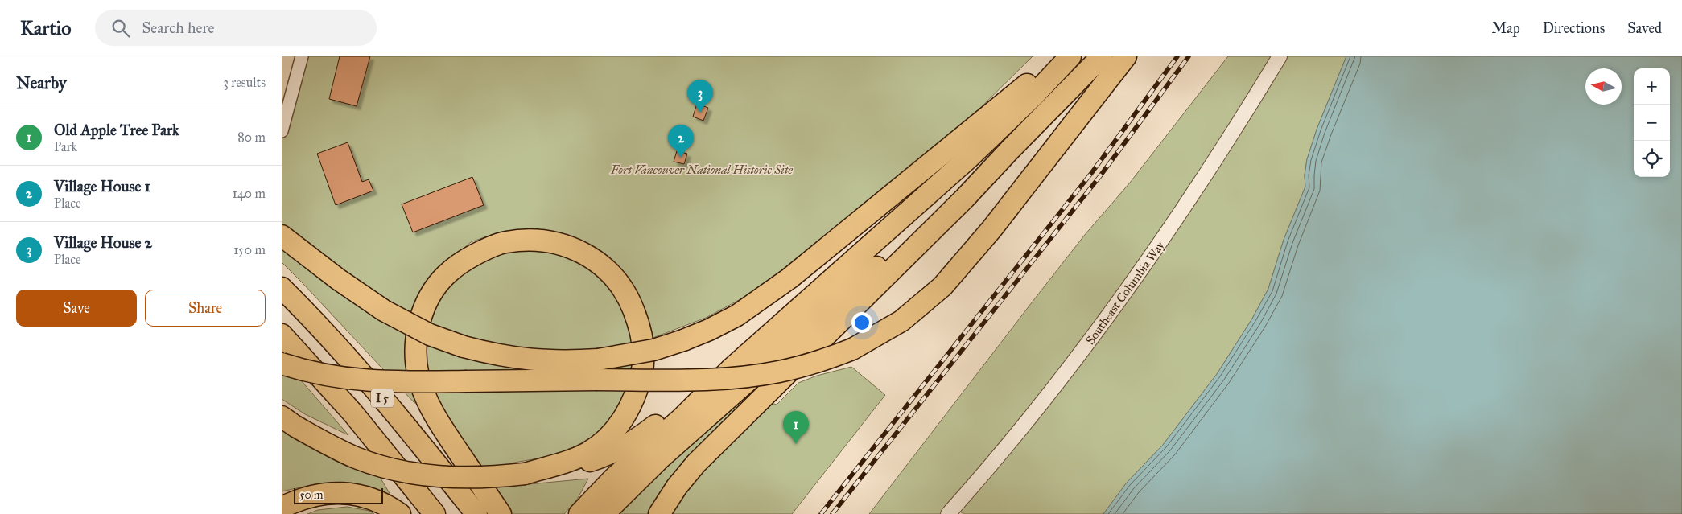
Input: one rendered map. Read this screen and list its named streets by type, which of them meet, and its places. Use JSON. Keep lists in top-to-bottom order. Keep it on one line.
{"streets":{"highway":["I 5"],"street":["Southeast Columbia Way"]},"parks":["Fort Vancouver National Historic Site"],"scale_bar":"50 m","north":"left","page":{"header":"Kartio","search":"Search here","nav":["Map","Directions","Saved"],"heading":["Nearby","3 results"],"map_buttons":["+","−"],"pins":["3","2","1"],"list":[{"mark":"1","name":"Old Apple Tree Park","note":"Park","value":"80 m"},{"mark":"2","name":"Village House 1","note":"Place","value":"140 m"},{"mark":"3","name":"Village House 2","note":"Place","value":"150 m"}],"buttons":["Save","Share"],"scale":"50 m"}}
